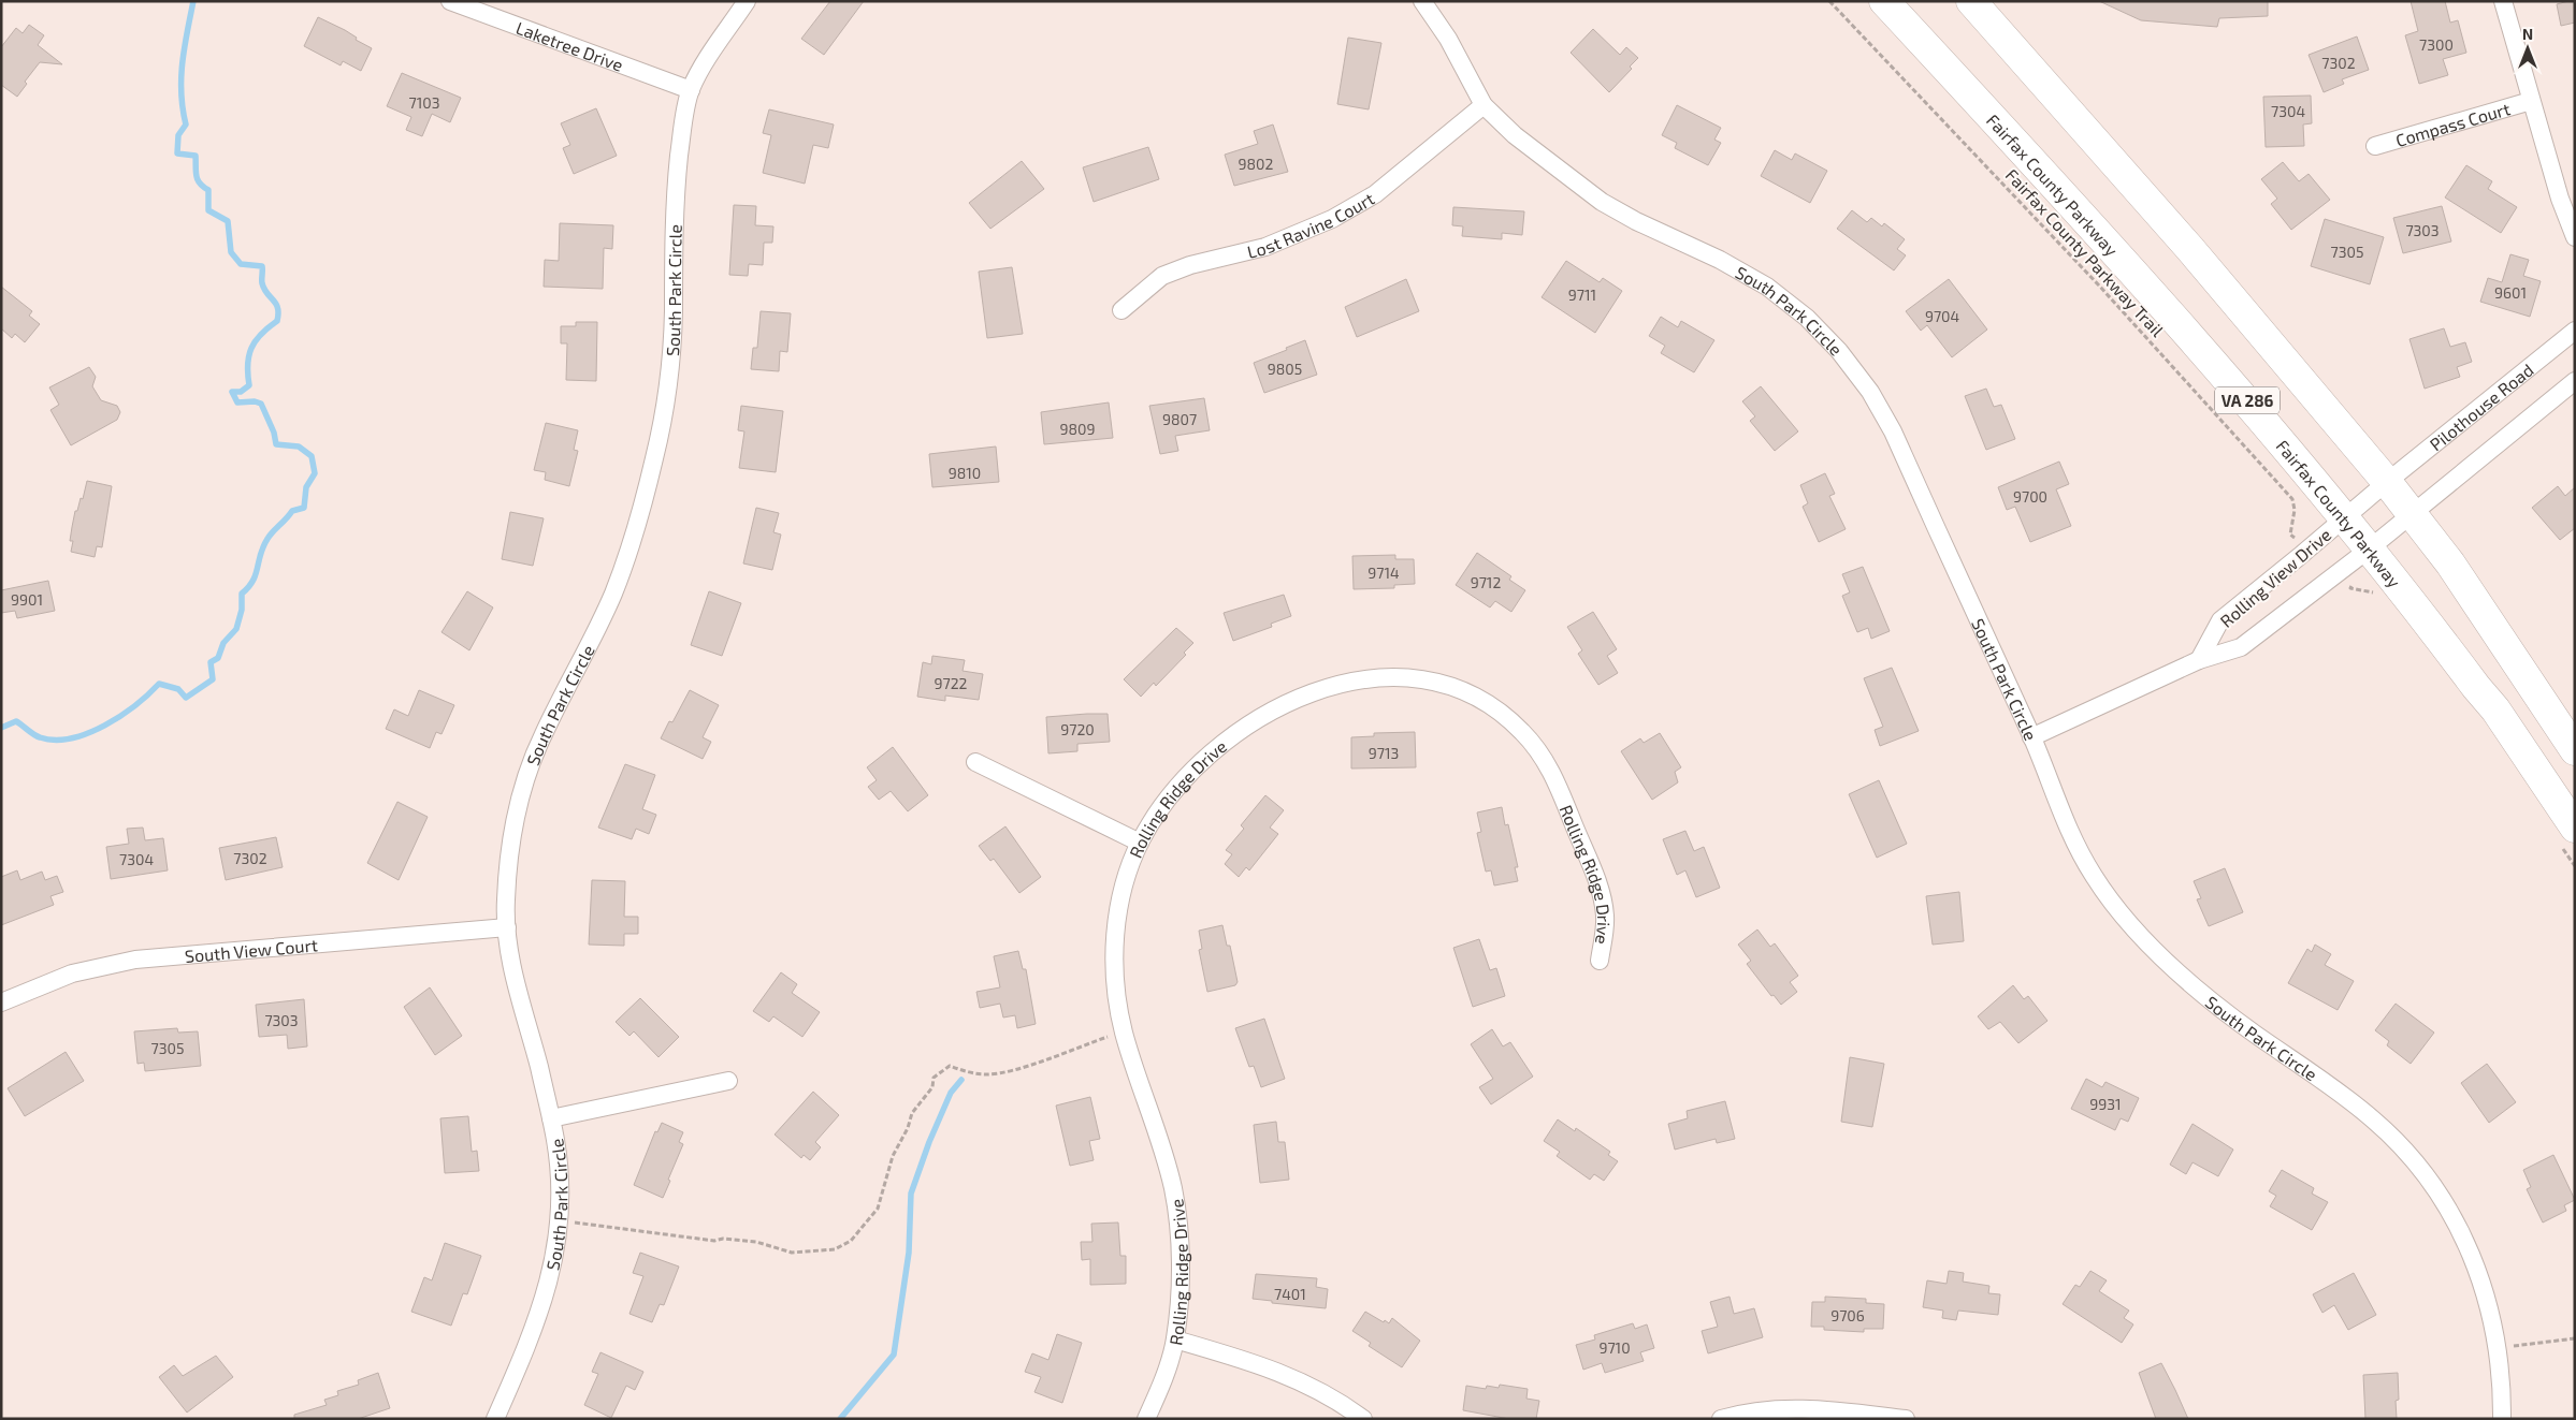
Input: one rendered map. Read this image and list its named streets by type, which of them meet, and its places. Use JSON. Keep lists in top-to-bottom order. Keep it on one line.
{"streets":{"highway":["Fairfax County Parkway","VA 286"],"street":["Laketree Drive","Compass Court","Lost Ravine Court","South Park Circle","Pilothouse Road","Rolling View Drive","Rolling Ridge Drive","South View Court"],"path":["Fairfax County Parkway Trail"]},"crossings":[["Laketree Drive","South Park Circle"],["Fairfax County Parkway","Rolling View Drive"],["Lost Ravine Court","South Park Circle"],["South Park Circle","Rolling View Drive"],["South Park Circle","South View Court"],["VA 286","Pilothouse Road"],["VA 286","Rolling View Drive"],["Pilothouse Road","Rolling View Drive"]],"house_numbers":["7300","7302","7103","7304","9802","7303","7305","9601","9711","9704","9805","9807","9809","9810","9700","9714","9712","9901","9722","9720","9713","7302","7304","7303","7305","9931","7401","9706","9710"],"north":"top"}
